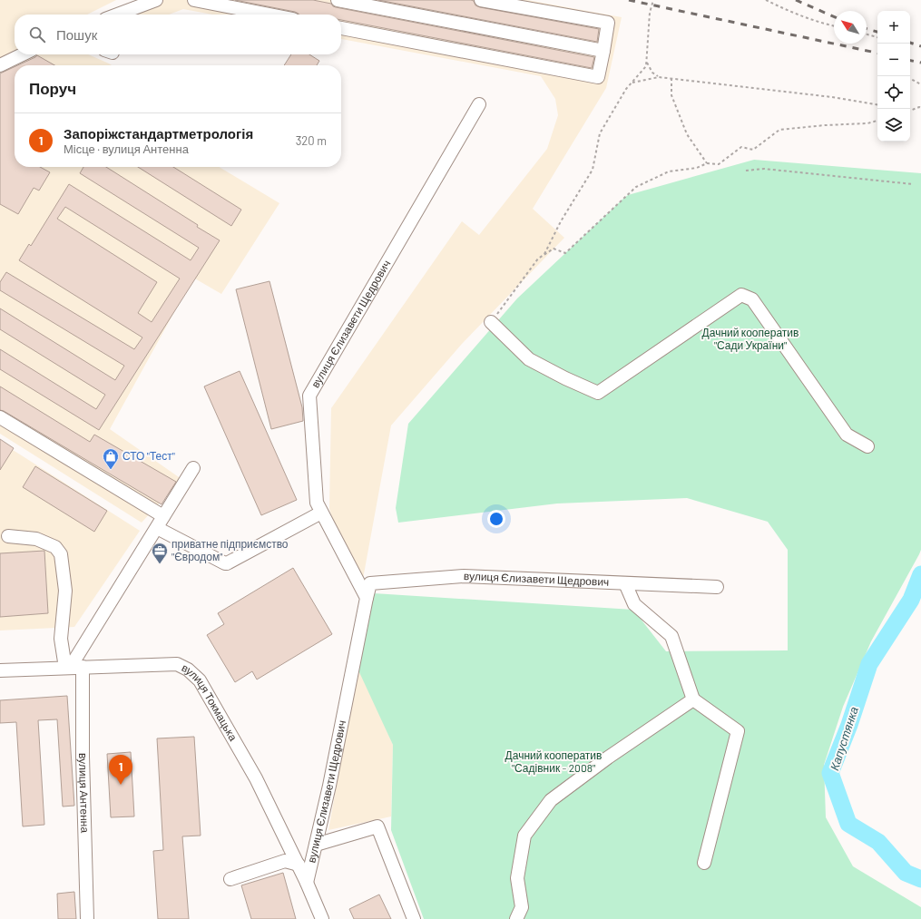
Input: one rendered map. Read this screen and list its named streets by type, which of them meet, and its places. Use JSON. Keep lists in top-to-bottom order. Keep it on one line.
{"streets":{"street":["вулиця Єлизавети Щедрович","вулиця Токмацька","вулиця Антенна"]},"crossings":[["вулиця Єлизавети Щедрович","вулиця Токмацька"],["вулиця Токмацька","вулиця Антенна"]],"water":["Капустянка"],"parks":["Дачний кооператив \"Сади України\"","Дачний кооператив \"Садівник - 2008\""],"places":{"shop":["СТО \"Тест\""],"office":["приватне підприємство \"Євродом\""]},"north":"top left","page":{"map_buttons":["+","−"],"search":"Пошук","heading":"Поруч","list":[{"mark":"1","name":"Запоріжстандартметрологія","note":"Місце · вулиця Антенна","value":"320 m"}],"pins":"1"}}
